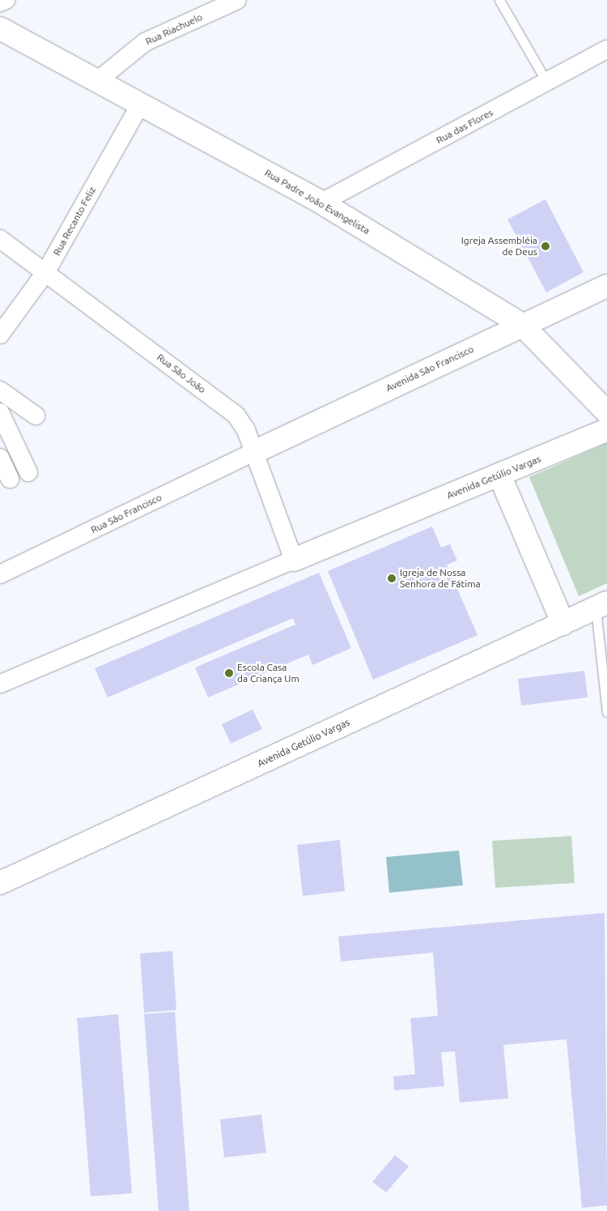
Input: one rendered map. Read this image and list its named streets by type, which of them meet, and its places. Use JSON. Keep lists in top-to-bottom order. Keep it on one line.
{"streets":{"street":["Rua Riachuelo","Rua das Flores","Rua Padre João Evangelista","Rua Recanto Feliz","Avenida São Francisco","Rua São João","Avenida Getúlio Vargas","Rua São Francisco"]},"crossings":[["Rua Riachuelo","Rua Padre João Evangelista"],["Rua das Flores","Rua Padre João Evangelista"],["Rua Padre João Evangelista","Rua Recanto Feliz"],["Rua Padre João Evangelista","Avenida São Francisco"],["Rua Recanto Feliz","Rua São João"],["Avenida São Francisco","Rua São João"],["Avenida São Francisco","Rua São Francisco"],["Rua São João","Avenida Getúlio Vargas"],["Rua São João","Rua São Francisco"]],"places":["Igreja Assembléia de Deus","Igreja de Nossa Senhora de Fátima","Escola Casa da Criança Um"]}
